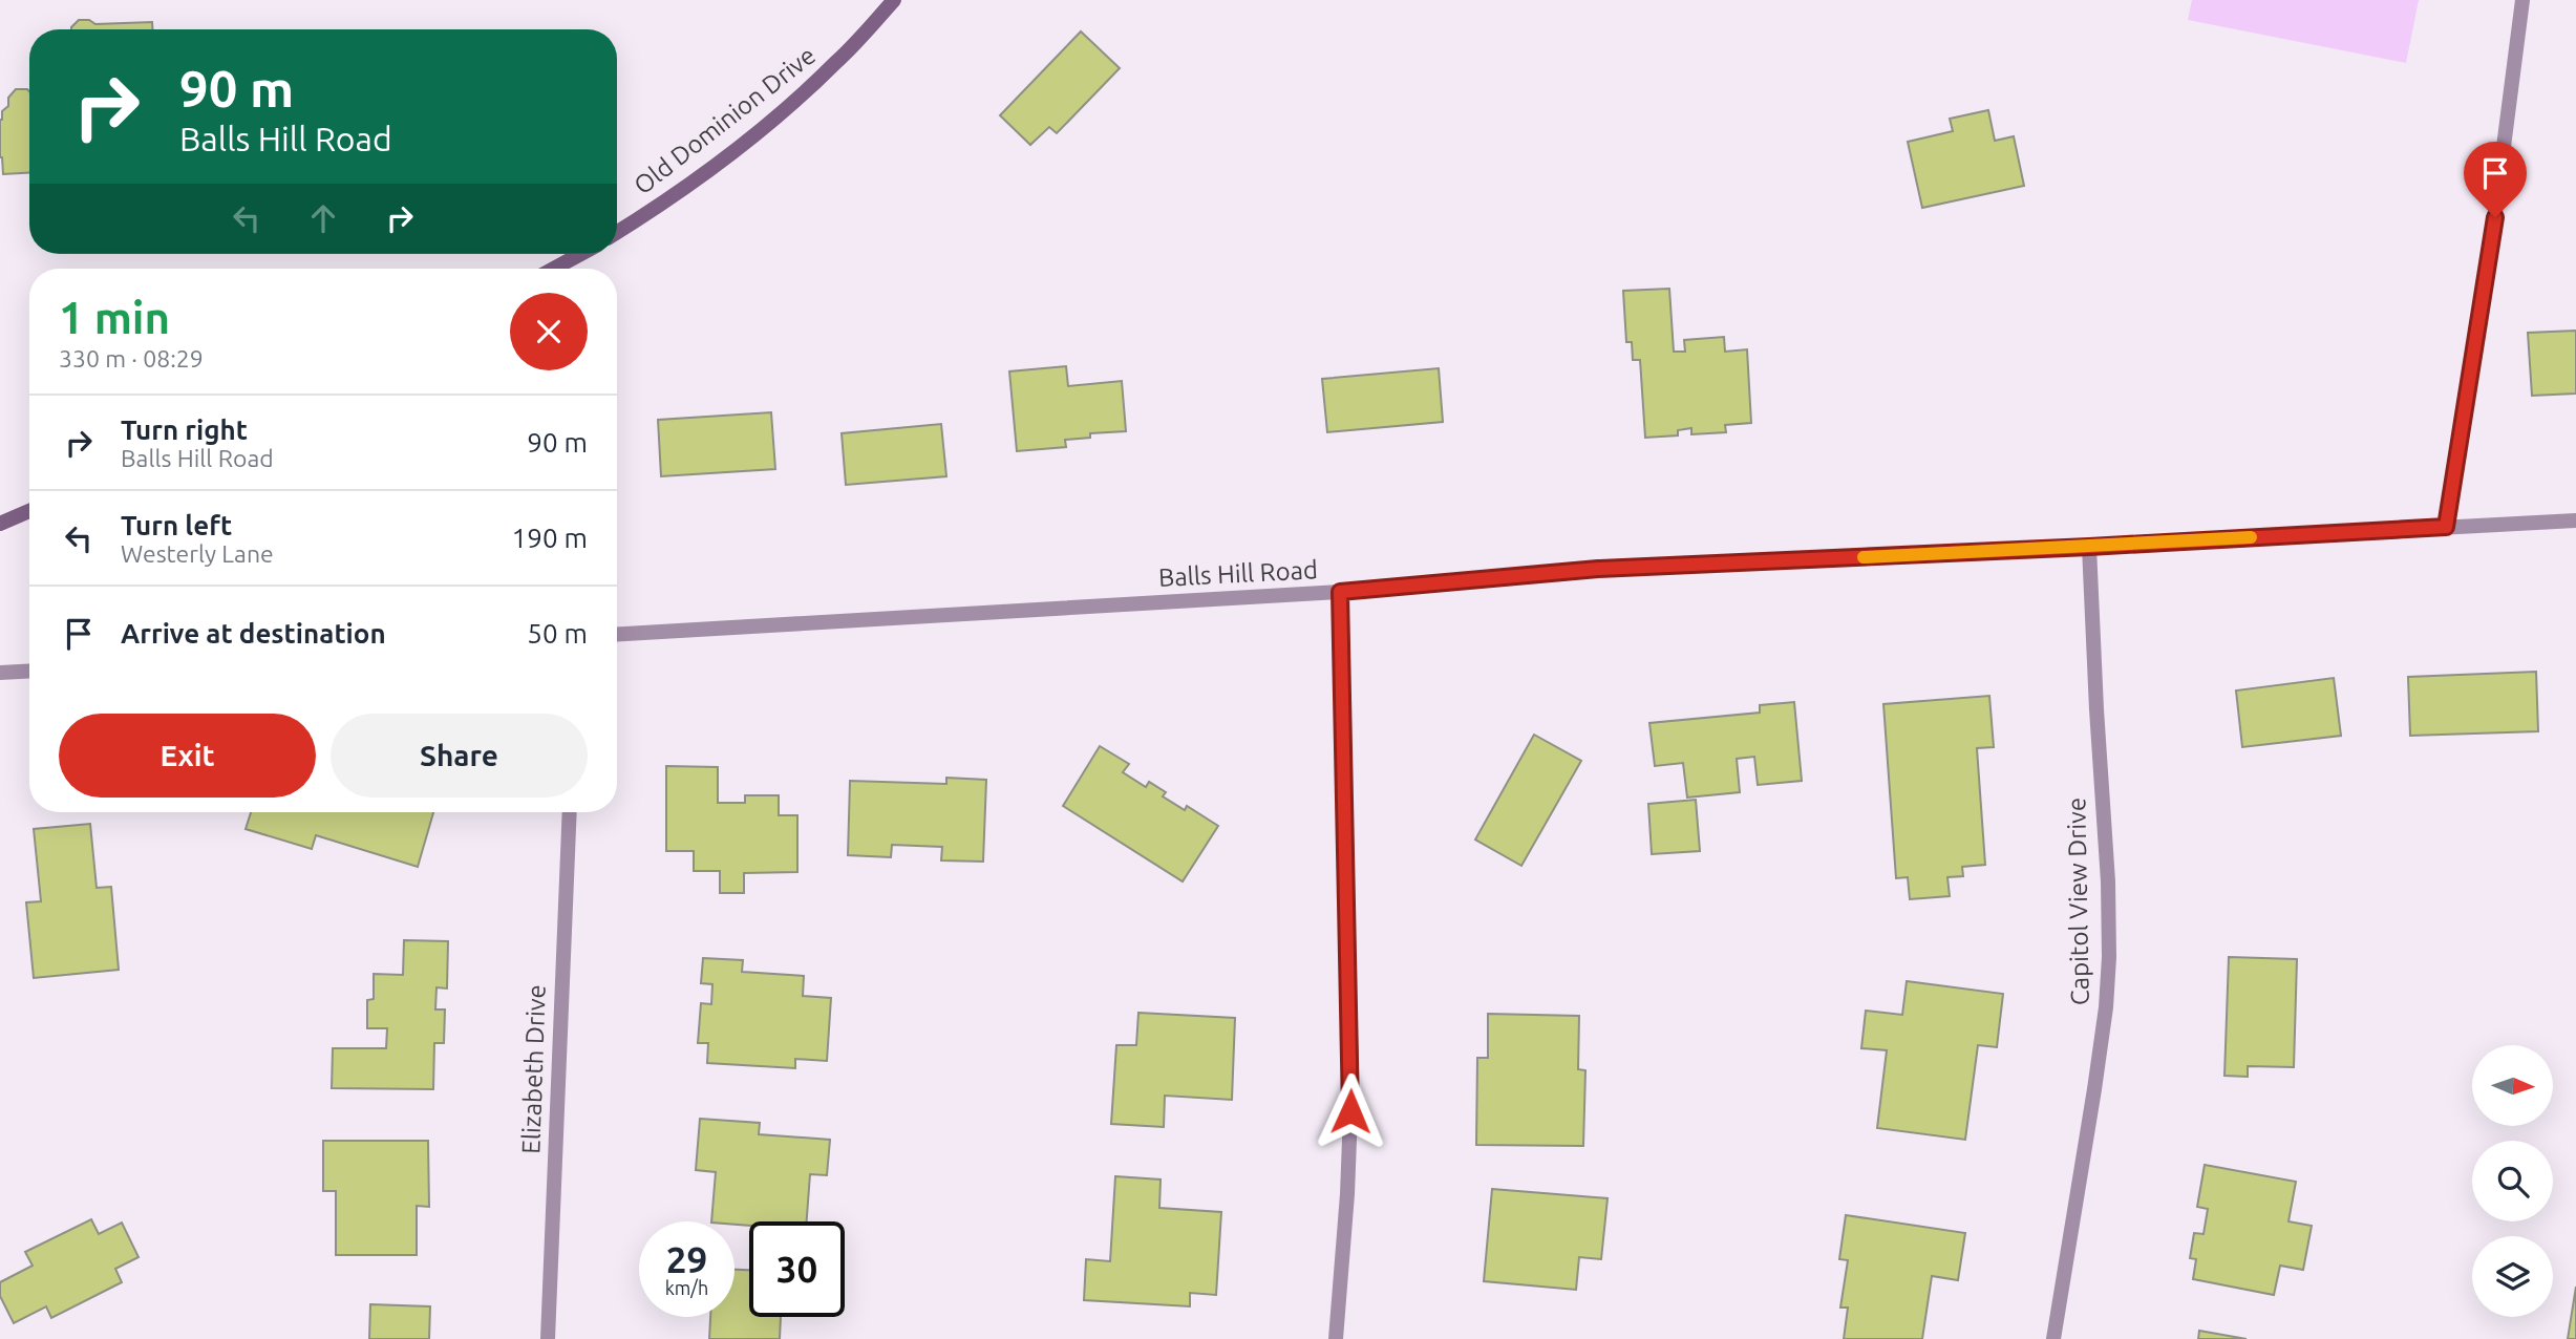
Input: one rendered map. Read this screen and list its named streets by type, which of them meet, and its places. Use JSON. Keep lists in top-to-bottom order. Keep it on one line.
{"streets":{"main road":["Old Dominion Drive"],"street":["Balls Hill Road","Capitol View Drive","Elizabeth Drive"]},"crossings":[["Balls Hill Road","Capitol View Drive"]],"north":"right","page":{"turn":["90 m","Balls Hill Road"],"heading":["1 min","330 m · 08:29"],"list":[{"name":"Turn right","note":"Balls Hill Road","value":"90 m"},{"name":"Turn left","note":"Westerly Lane","value":"190 m"},{"name":"Arrive at destination","value":"50 m"}],"buttons":["Exit","Share"],"speed":"29 km/h","limit":"30"}}
